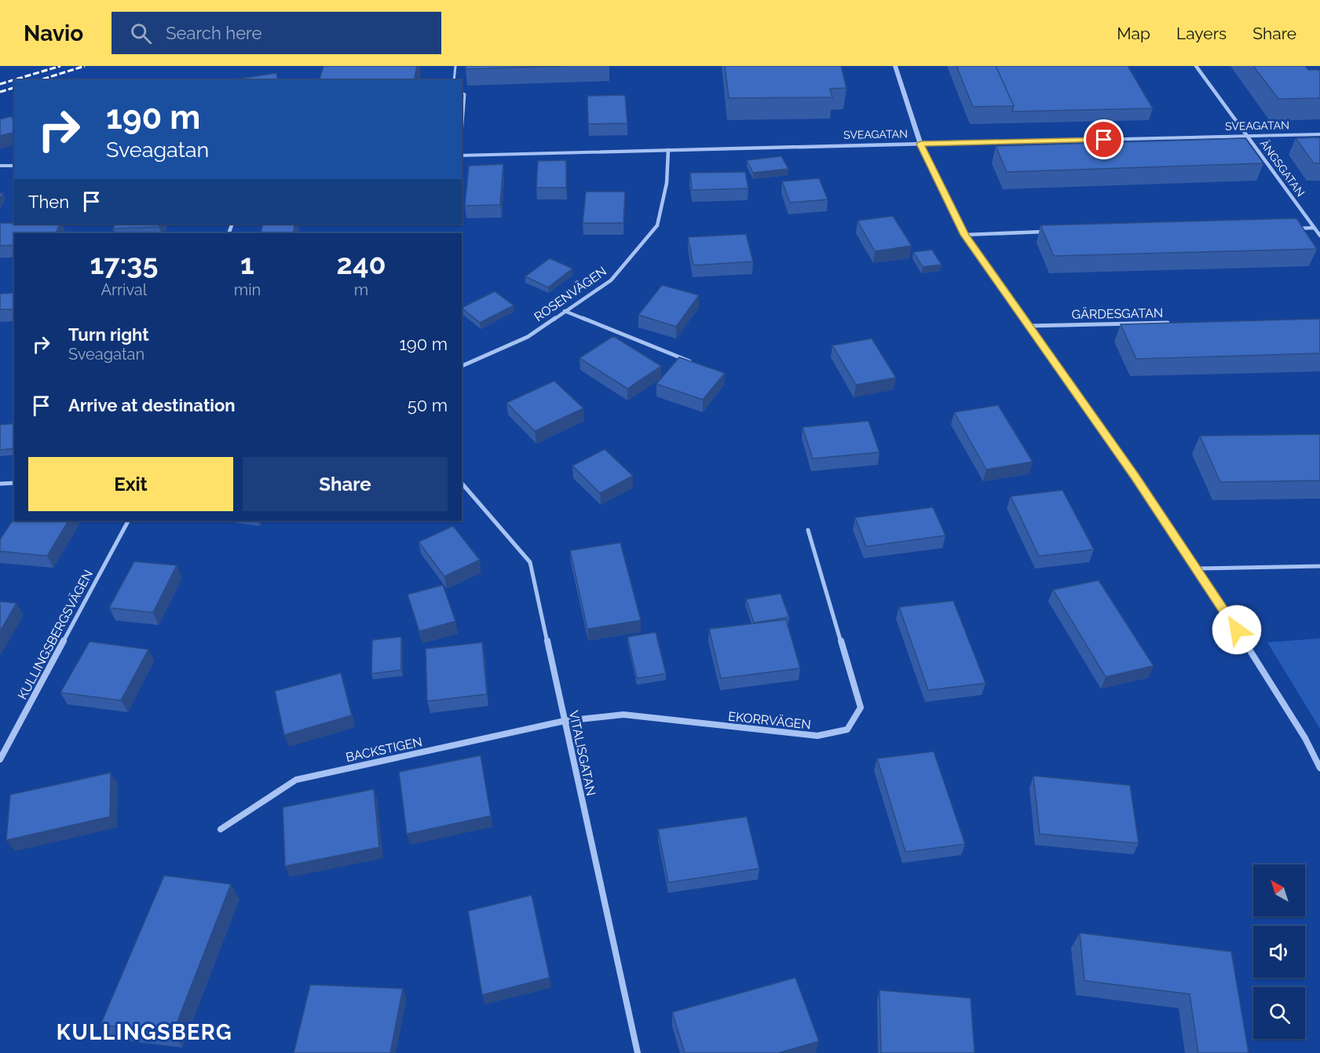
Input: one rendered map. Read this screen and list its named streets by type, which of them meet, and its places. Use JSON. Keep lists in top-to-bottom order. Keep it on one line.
{"streets":{"street":["SVEAGATAN","ÄNGSGATAN","ROSENVÄGEN","GÄRDESGATAN","KULLINGSBERGSVÄGEN","EKORRVÄGEN","BACKSTIGEN","VITALISGATAN"]},"crossings":[["SVEAGATAN","ÄNGSGATAN"],["SVEAGATAN","ROSENVÄGEN"],["EKORRVÄGEN","BACKSTIGEN"],["EKORRVÄGEN","VITALISGATAN"],["BACKSTIGEN","VITALISGATAN"]],"districts":["KULLINGSBERG"],"north":"top left","page":{"header":"Navio","search":"Search here","nav":["Map","Layers","Share"],"turn":["190 m","Sveagatan"],"then":"Then","eta":["17:35","Arrival","1","min","240","m"],"list":[{"name":"Turn right","note":"Sveagatan","value":"190 m"},{"name":"Arrive at destination","value":"50 m"}],"buttons":["Exit","Share"]}}
